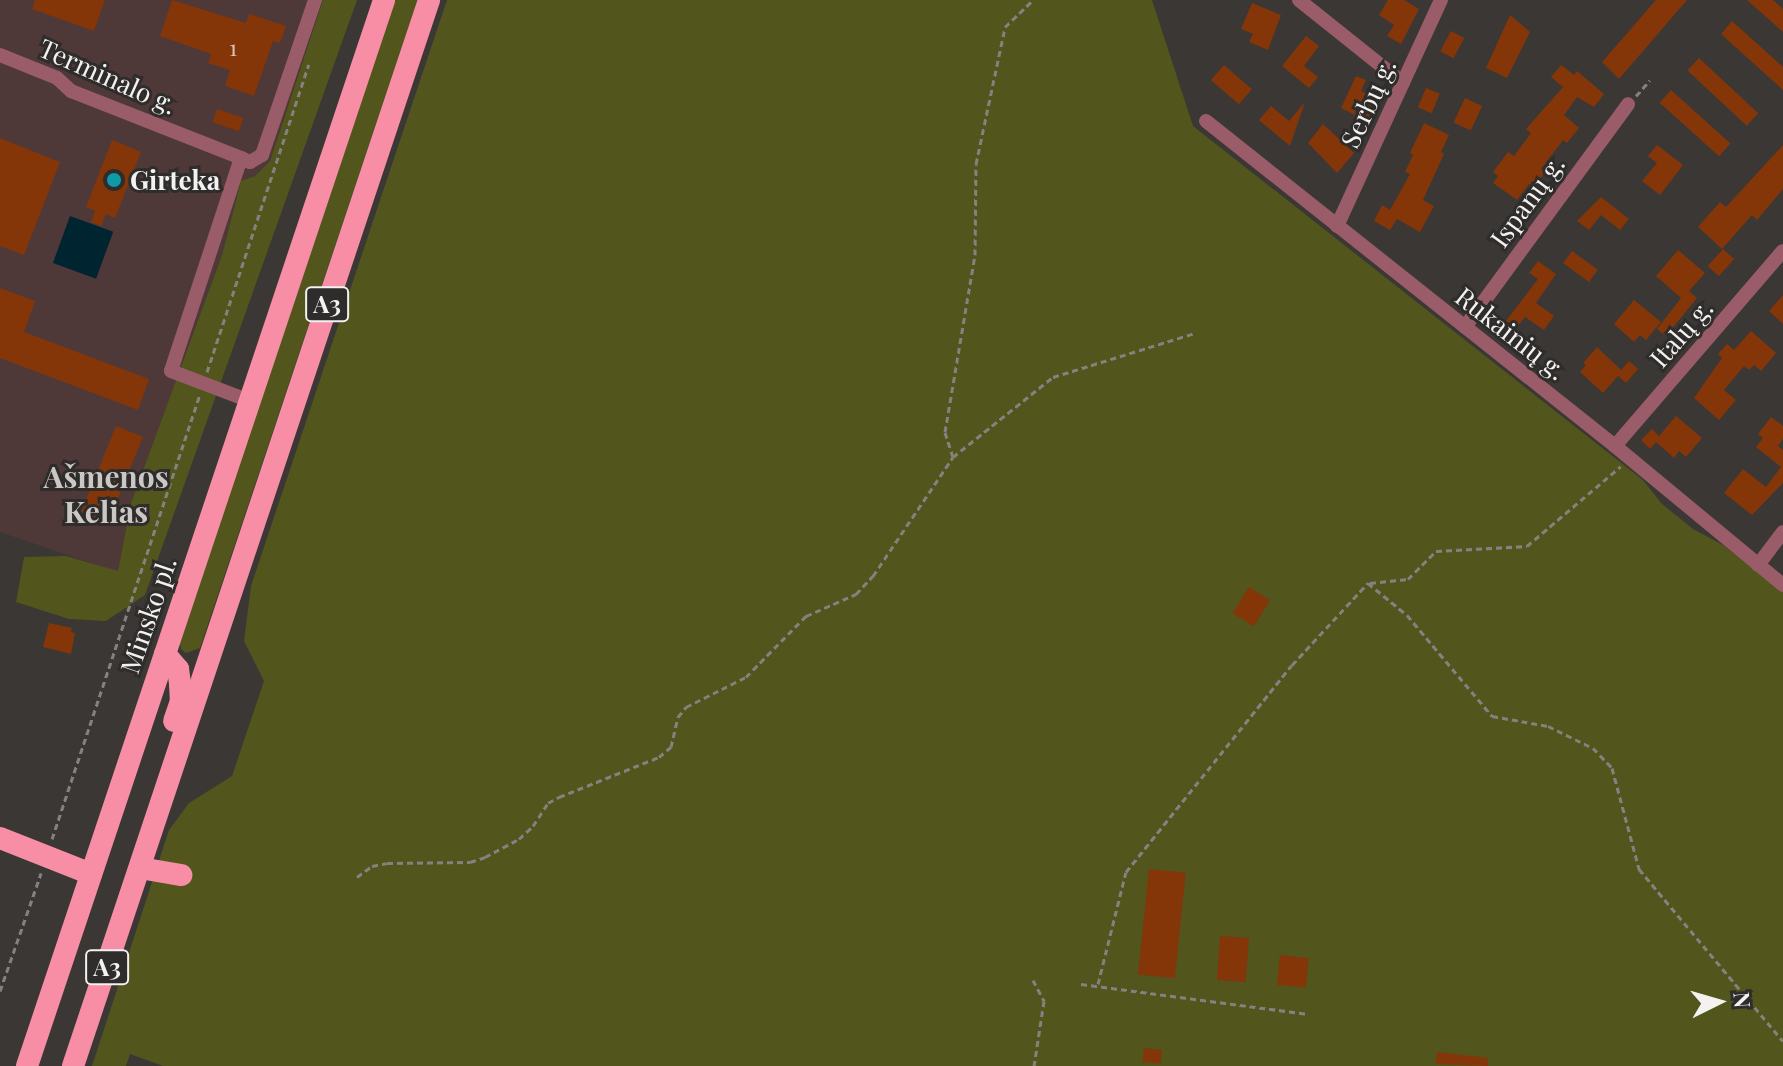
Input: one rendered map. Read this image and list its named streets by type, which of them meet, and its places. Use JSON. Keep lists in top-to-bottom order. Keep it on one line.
{"streets":{"highway":["A3","Minsko pl."],"street":["Terminalo g.","Serbų g.","Ispanų g.","Rukainių g.","Italų g."]},"crossings":[["Serbų g.","Rukainių g."],["Ispanų g.","Rukainių g."],["Rukainių g.","Italų g."]],"districts":["Ašmenos Kelias"],"places":["Girteka"],"house_numbers":["1"],"north":"right"}
